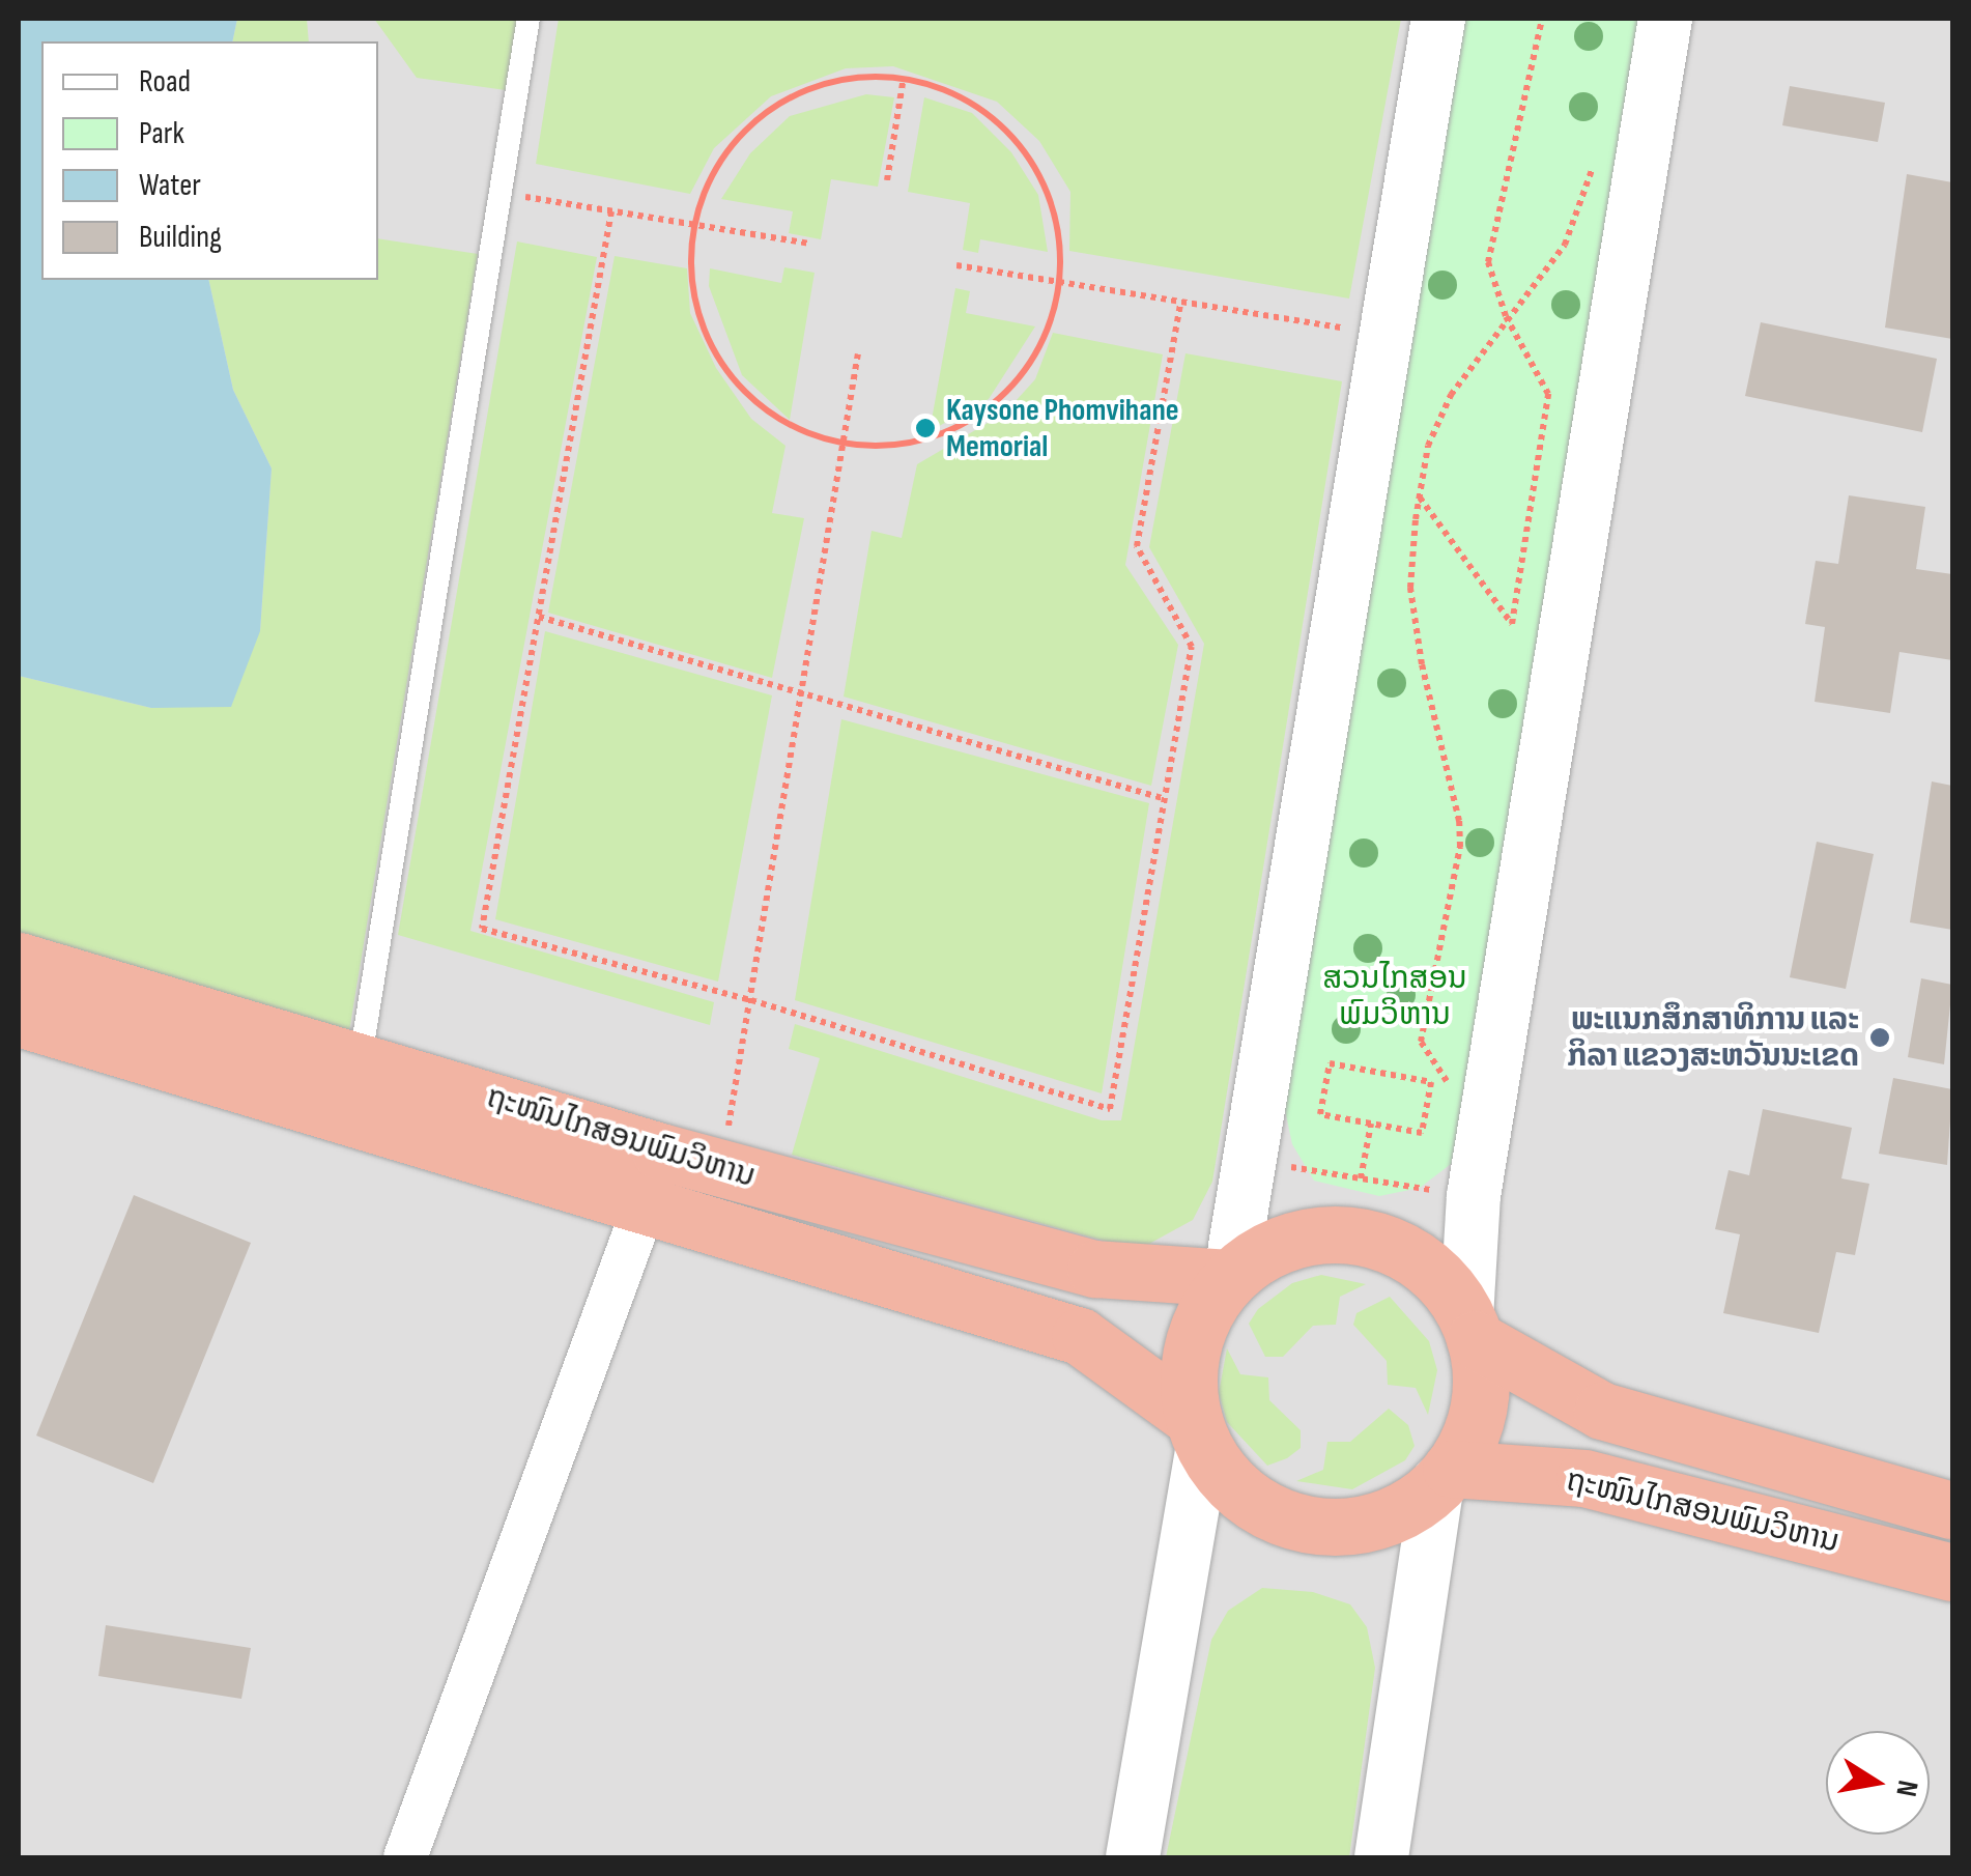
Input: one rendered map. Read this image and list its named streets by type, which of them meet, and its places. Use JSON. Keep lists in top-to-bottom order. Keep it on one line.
{"streets":{"highway":["ຖະໜົນໄກສອນພົມວິຫານ"]},"parks":["ສວນໄກສອນ ພົມວິຫານ"],"places":["Kaysone Phomvihane Memorial","ພະແນກສຶກສາທິການ ແລະ ກິລາ ແຂວງສະຫວັນນະເຂດ"],"legend":["Road","Park","Water","Building"],"north":"right"}
